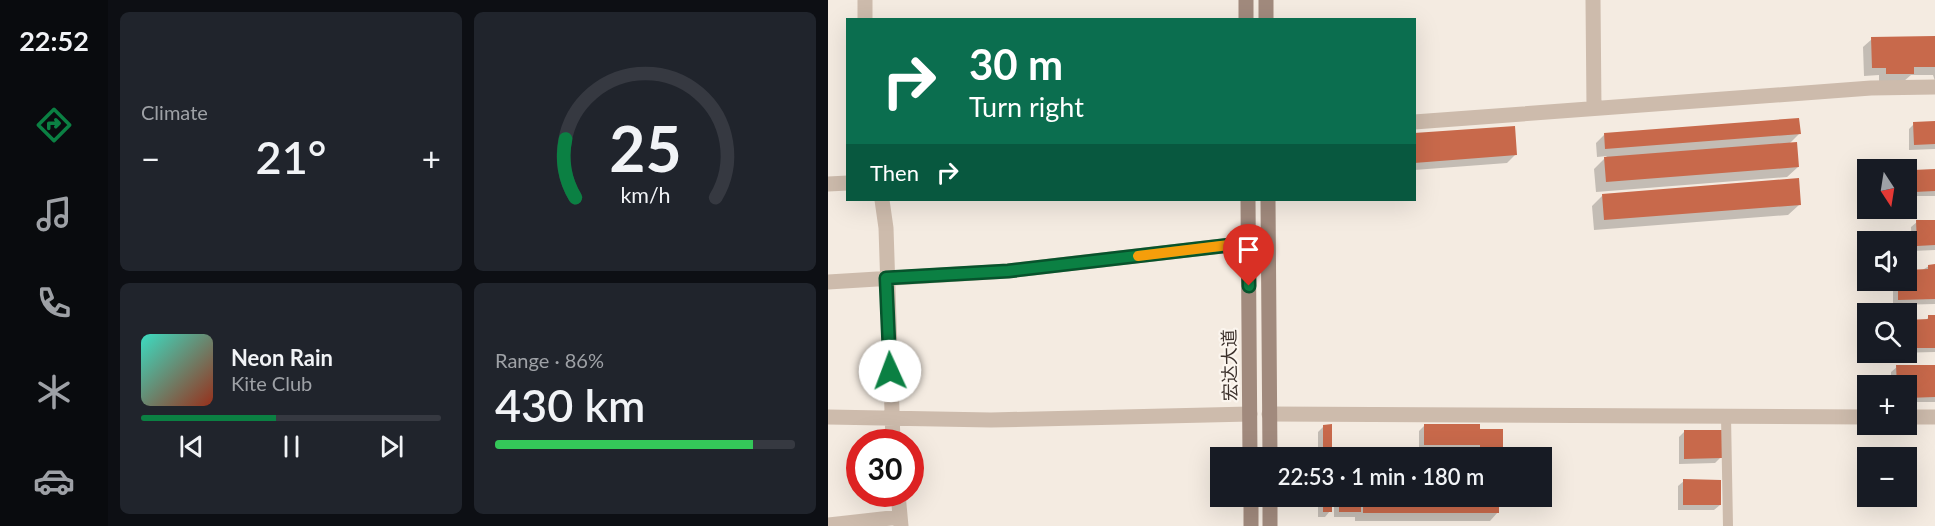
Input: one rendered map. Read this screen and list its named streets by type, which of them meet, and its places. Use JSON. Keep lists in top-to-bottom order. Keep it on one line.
{"streets":{"main road":["宏达大道"]},"north":"bottom","page":{"tabs":"22:52","tile":["Climate",["Range · 86%","430 km"]],"turn":["30 m","Turn right"],"heat":["−","21°","+"],"then":"Then","map_buttons":["+","−"],"song":["Neon Rain","Kite Club"],"limit":"30","trip":"22:53 · 1 min · 180 m","gauge":["25","km/h"]}}
